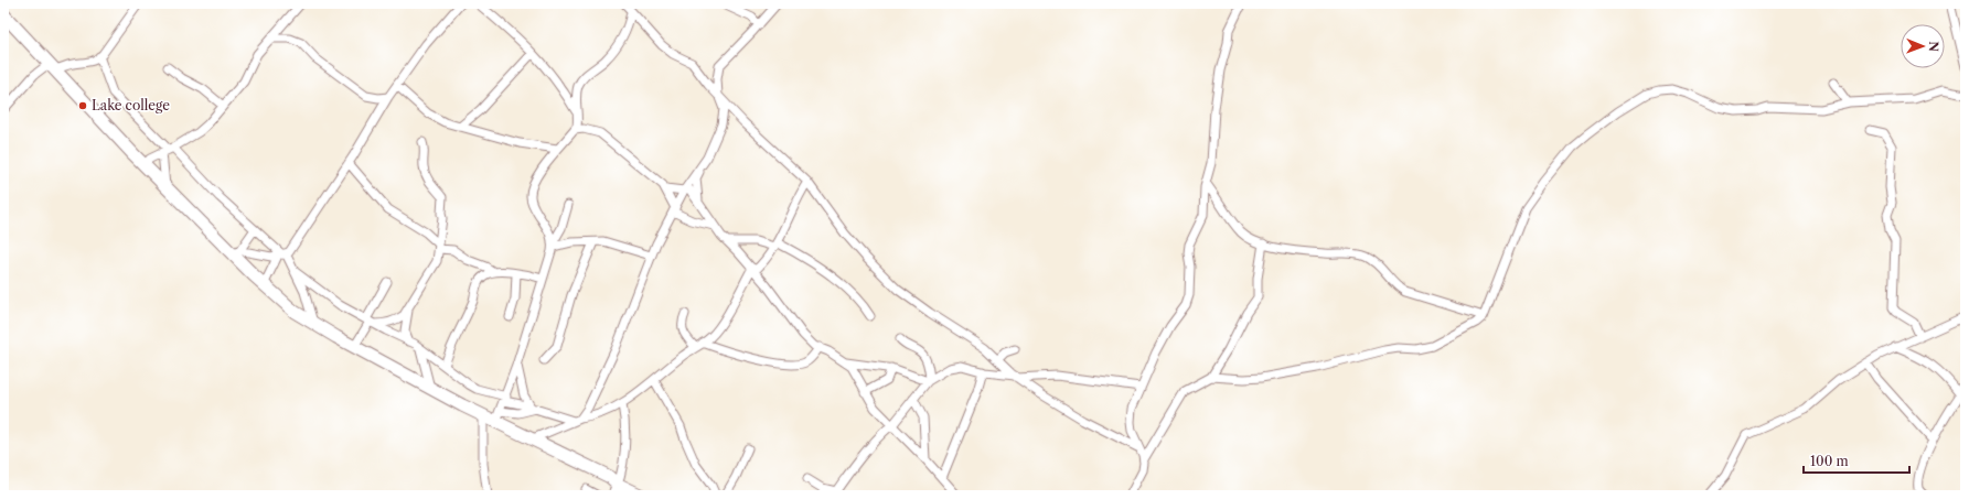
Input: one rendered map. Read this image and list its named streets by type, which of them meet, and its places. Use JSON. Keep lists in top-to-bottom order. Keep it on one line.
{"places":["Lake college"],"scale_bar":"100 m","north":"right"}
